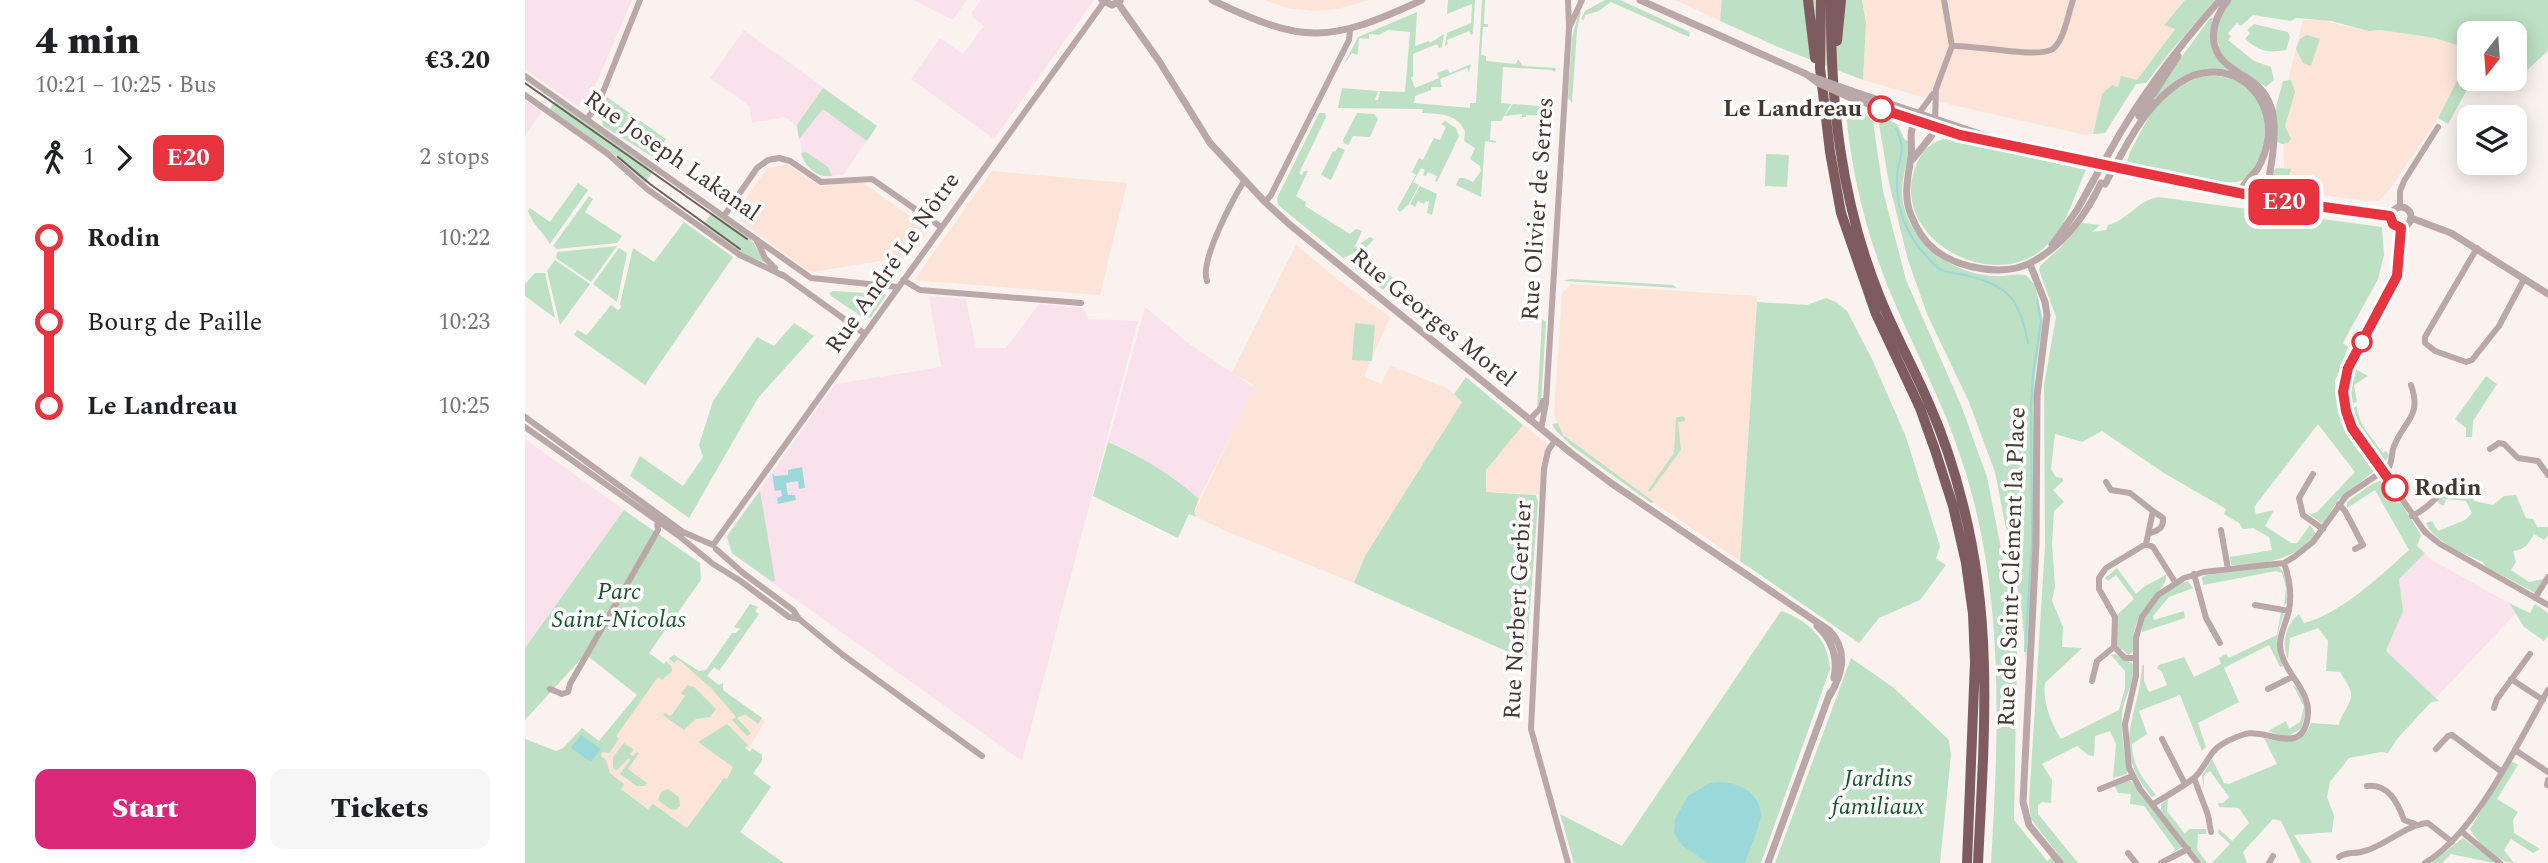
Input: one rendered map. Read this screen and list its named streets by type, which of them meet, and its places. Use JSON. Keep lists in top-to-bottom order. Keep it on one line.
{"streets":{"street":["Rue Joseph Lakanal","Rue Olivier de Serres","Rue André Le Nôtre","Rue Georges Morel","Rue de Saint-Clément la Place","Rue Norbert Gerbier"]},"crossings":[["Rue Joseph Lakanal","Rue André Le Nôtre"],["Rue Olivier de Serres","Rue Georges Morel"],["Rue Georges Morel","Rue Norbert Gerbier"]],"parks":["Parc Saint-Nicolas","Jardins familiaux"],"places":["Le Landreau","Rodin"],"lines":["bus line E20"],"north":"bottom","page":{"heading":["4 min","10:21 – 10:25 · Bus","€3.20"],"on_map":"E20","legs":["1","E20","2 stops"],"list":[{"name":"Rodin","value":"10:22"},{"name":"Bourg de Paille","value":"10:23"},{"name":"Le Landreau","value":"10:25"}],"buttons":["Start","Tickets"]}}
